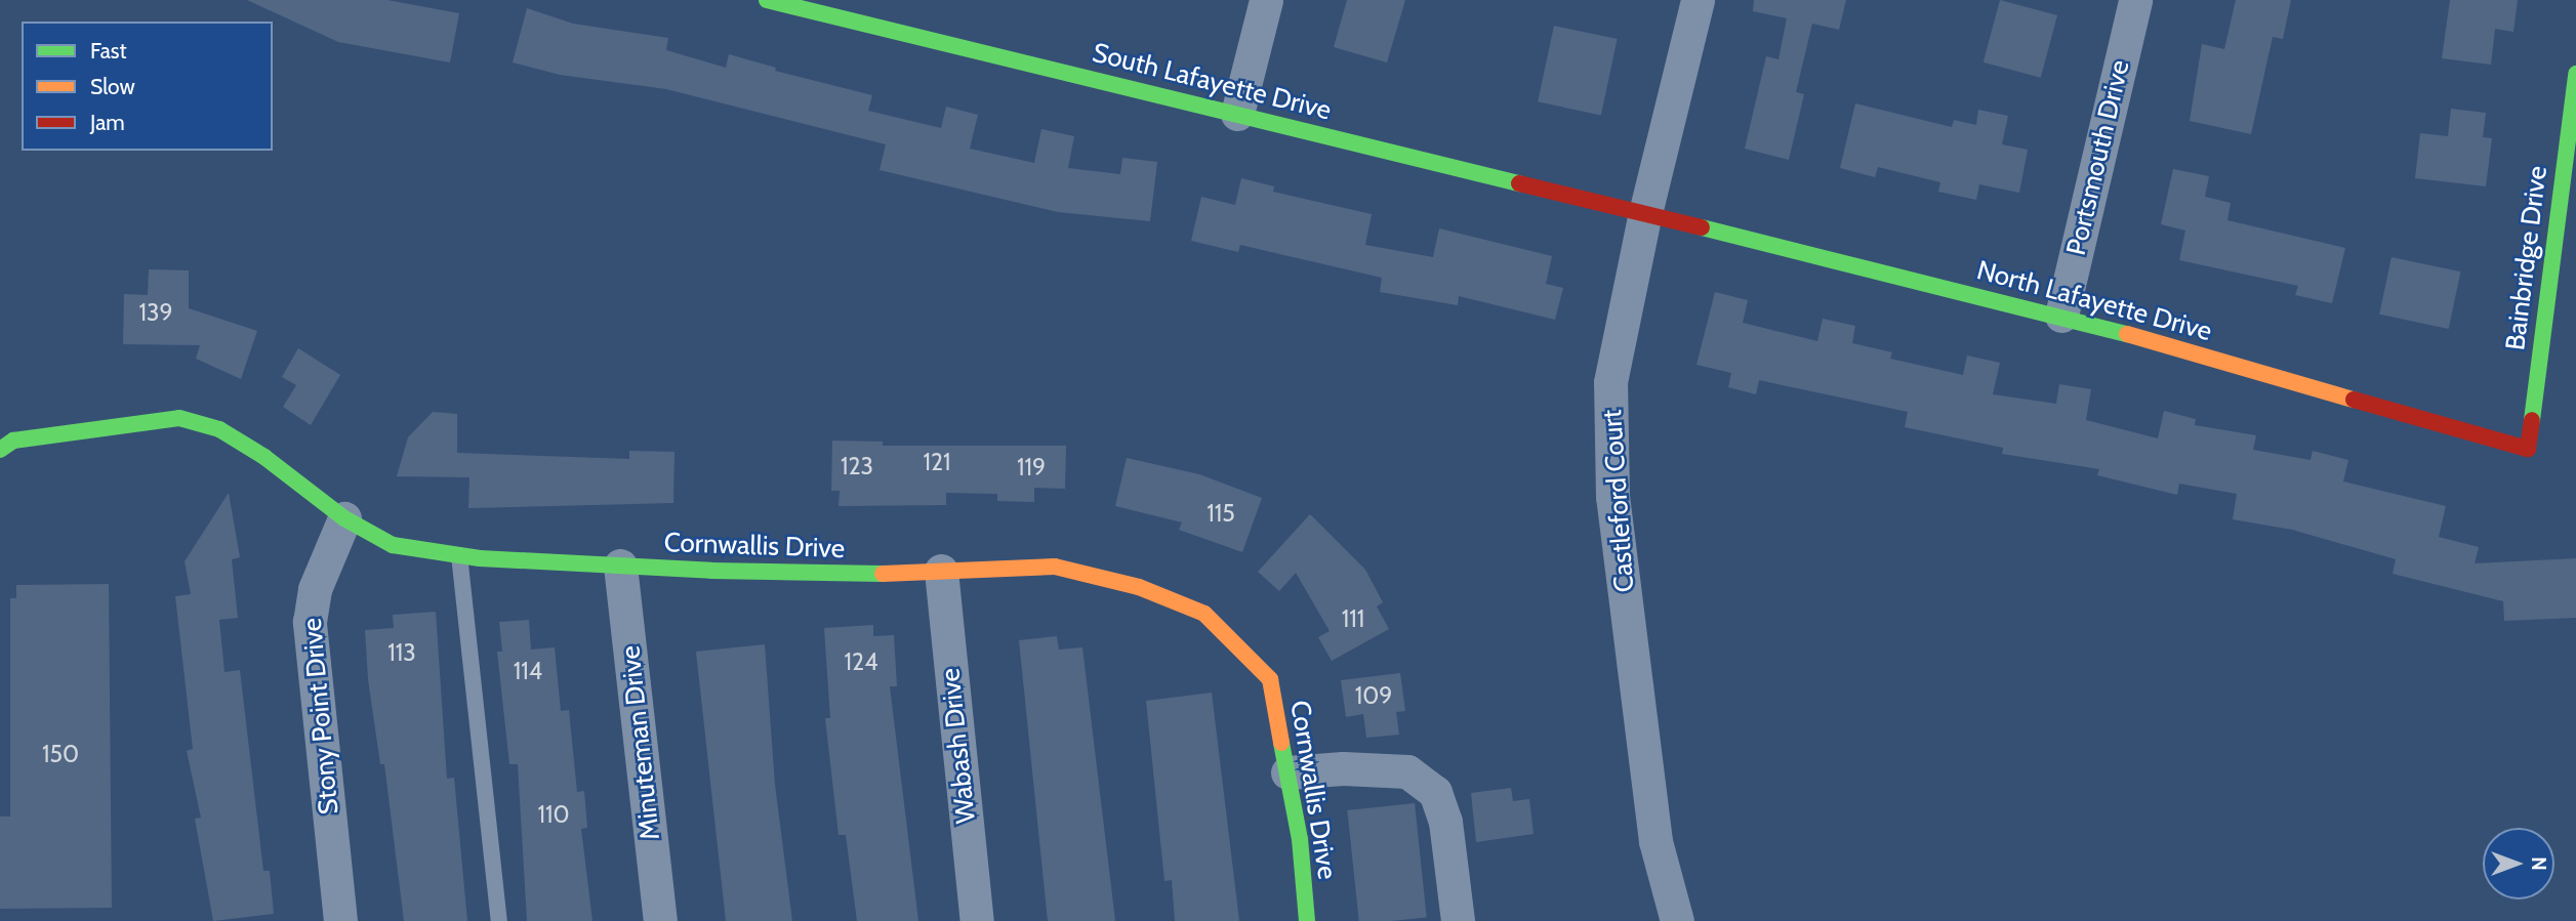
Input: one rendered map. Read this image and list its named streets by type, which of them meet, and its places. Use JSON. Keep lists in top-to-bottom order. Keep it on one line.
{"streets":{"street":["South Lafayette Drive","Portsmouth Drive","Bainbridge Drive","North Lafayette Drive","Castleford Court","Cornwallis Drive","Stony Point Drive","Minuteman Drive","Wabash Drive"]},"crossings":[["South Lafayette Drive","North Lafayette Drive"],["South Lafayette Drive","Castleford Court"],["Portsmouth Drive","North Lafayette Drive"],["Bainbridge Drive","North Lafayette Drive"],["North Lafayette Drive","Castleford Court"],["Cornwallis Drive","Stony Point Drive"],["Cornwallis Drive","Minuteman Drive"],["Cornwallis Drive","Wabash Drive"]],"house_numbers":["139","121","123","119","115","111","113","124","114","109","150","110"],"legend":["Fast","Slow","Jam"],"north":"right"}
